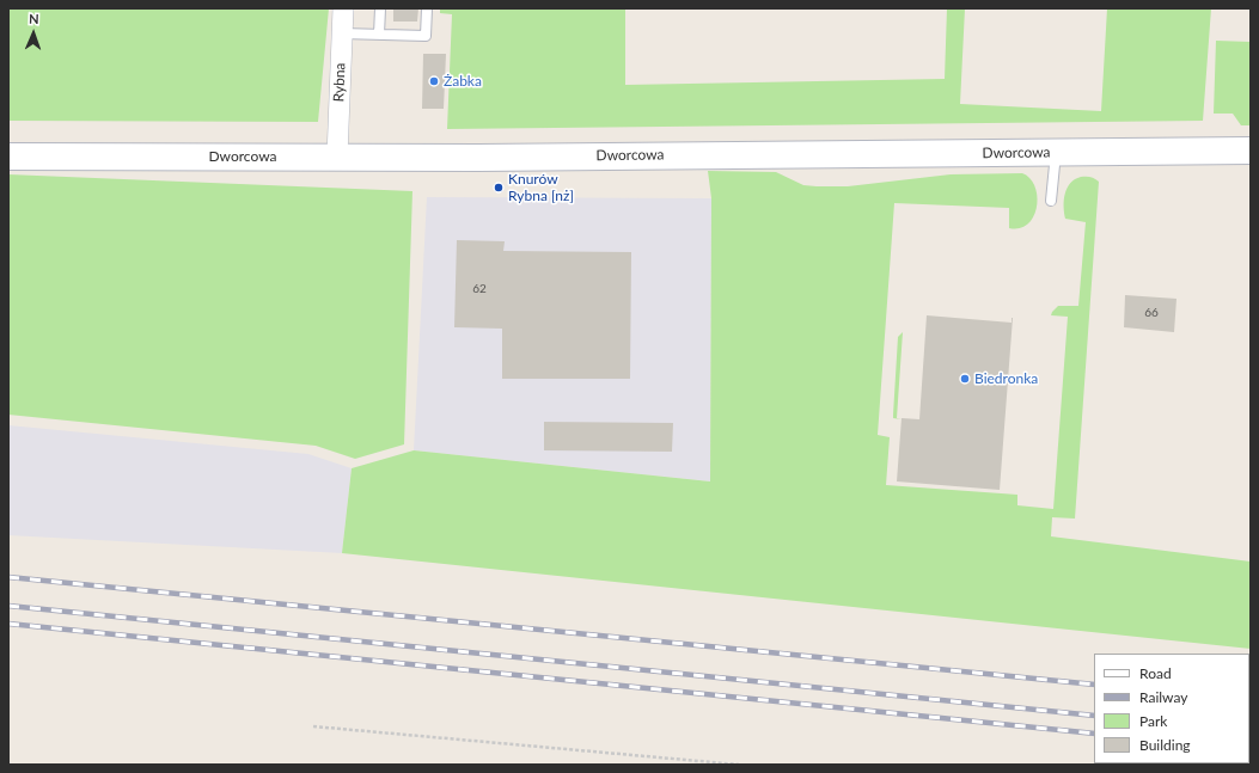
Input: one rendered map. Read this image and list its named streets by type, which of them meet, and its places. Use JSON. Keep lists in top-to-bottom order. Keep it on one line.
{"streets":{"main road":["Dworcowa"],"street":["Rybna"]},"crossings":[["Rybna","Dworcowa"]],"places":["Żabka","Knurów Rybna [nż]","Biedronka"],"house_numbers":["62","66"],"legend":["Road","Railway","Park","Building"],"north":"top"}
